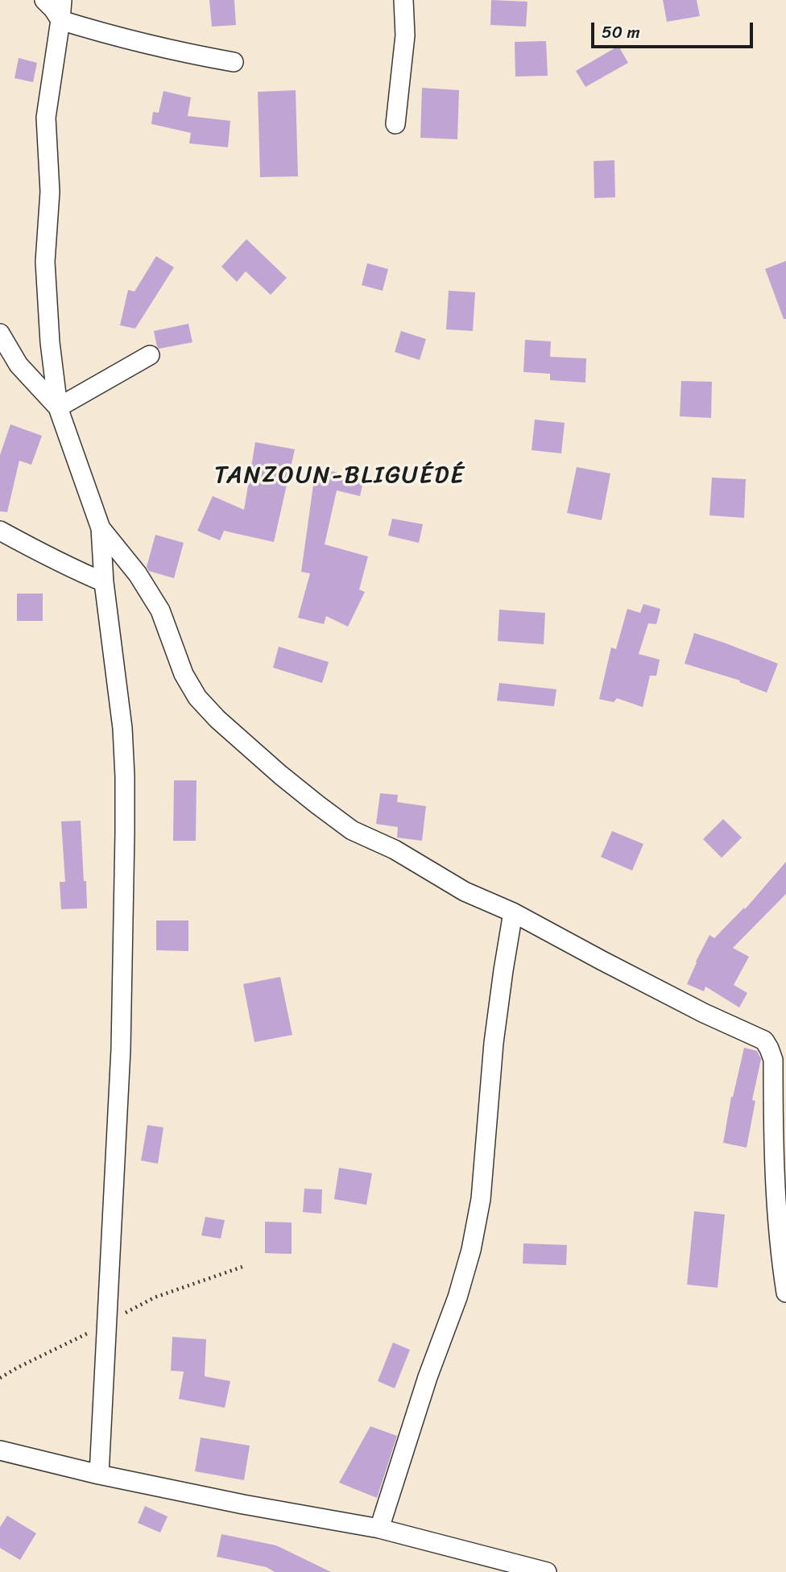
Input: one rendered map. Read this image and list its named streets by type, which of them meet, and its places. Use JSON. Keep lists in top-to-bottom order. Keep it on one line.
{"districts":["TANZOUN-BLIGUÉDÉ"],"scale_bar":"50 m"}
